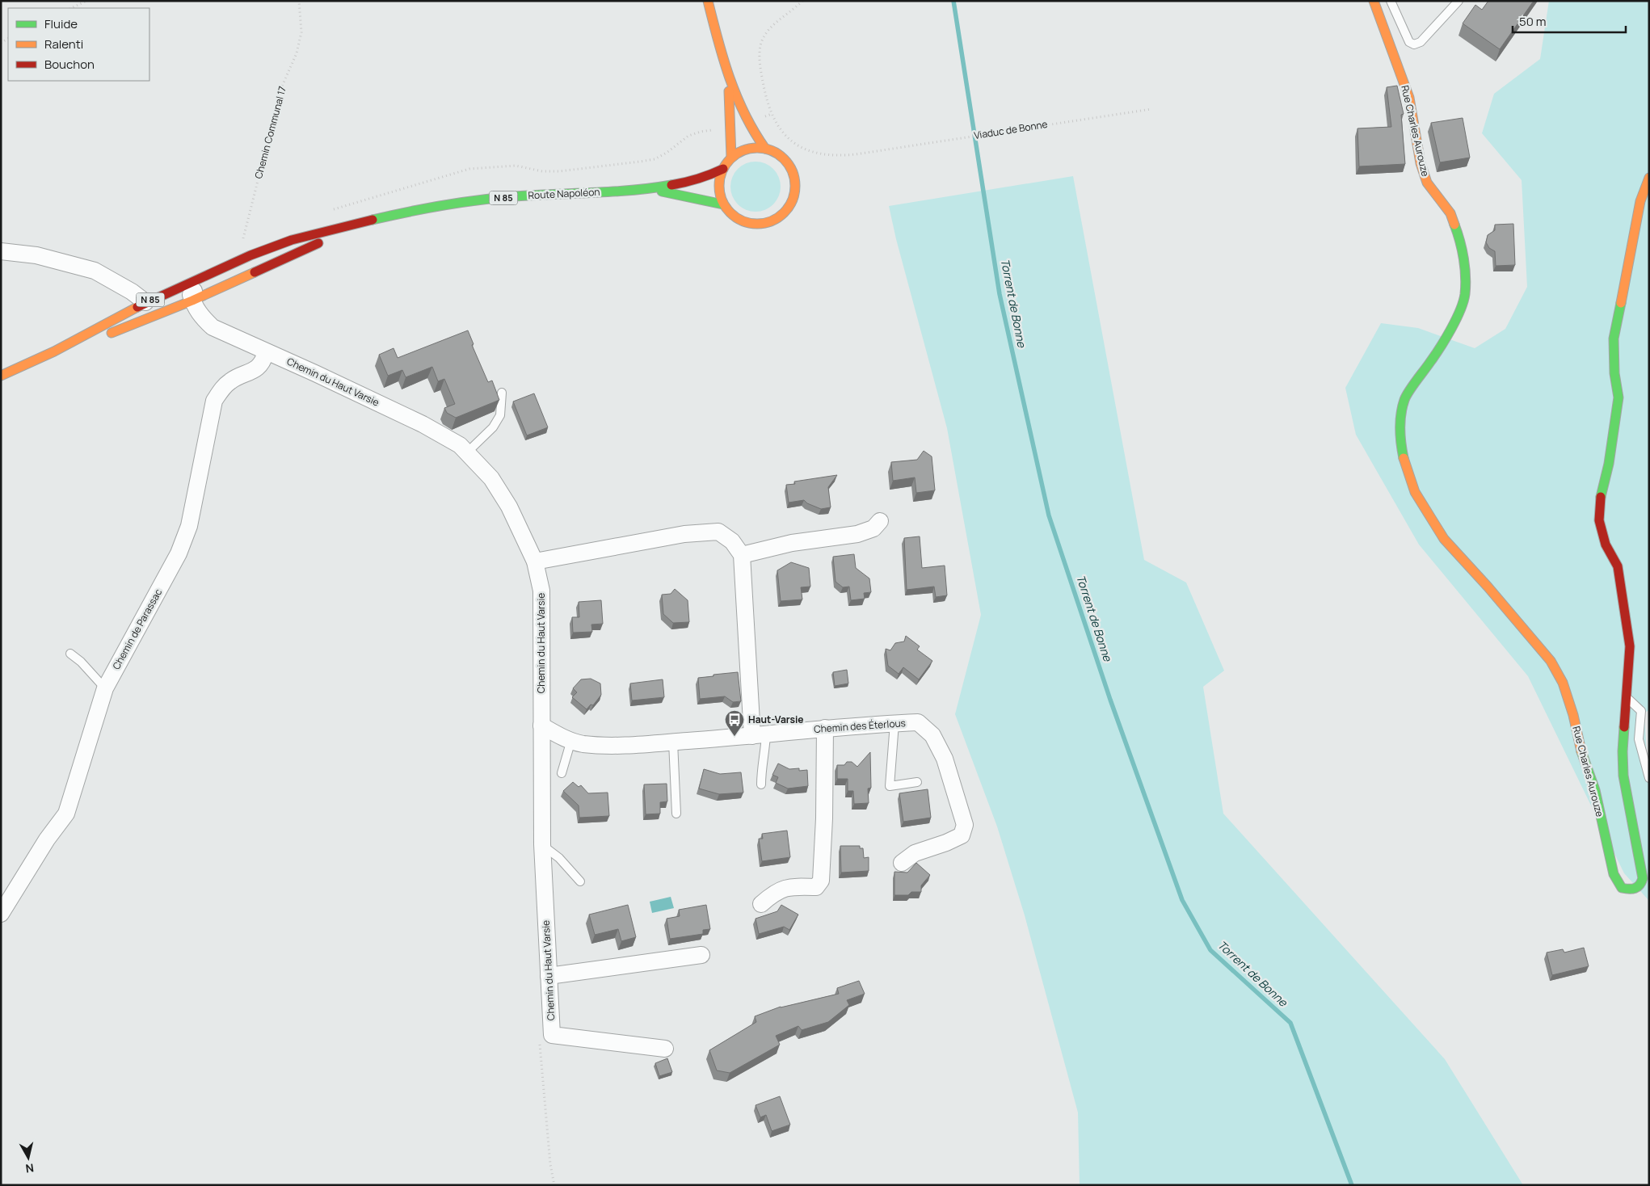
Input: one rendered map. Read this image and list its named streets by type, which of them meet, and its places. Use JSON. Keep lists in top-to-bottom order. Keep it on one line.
{"streets":{"street":["Rue Charles Aurouze","Route Napoléon","N 85","Chemin du Haut Varsie","Chemin de Parassac","Chemin des Éterlous"],"path":["Viaduc de Bonne","Chemin Communal 17"]},"crossings":[["Route Napoléon","N 85"],["N 85","Chemin du Haut Varsie"],["Chemin du Haut Varsie","Chemin de Parassac"],["Chemin du Haut Varsie","Chemin des Éterlous"]],"water":["Torrent de Bonne"],"places":{"bus stop":["Haut-Varsie"]},"legend":["Fluide","Ralenti","Bouchon"],"scale_bar":"50 m","north":"bottom"}
